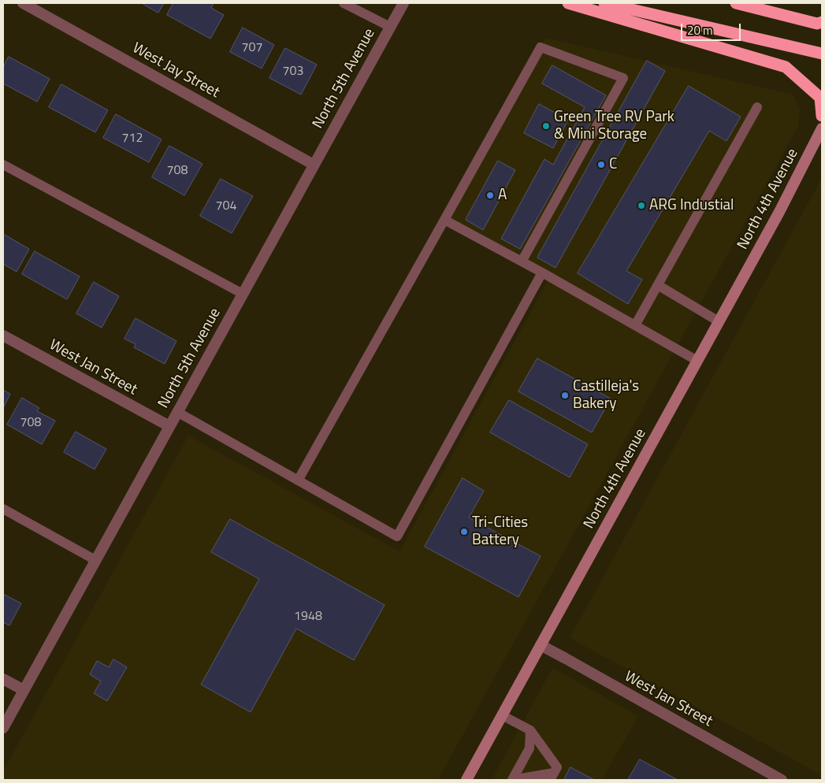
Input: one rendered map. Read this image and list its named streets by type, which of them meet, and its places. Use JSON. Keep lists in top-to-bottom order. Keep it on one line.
{"streets":{"main road":["North 4th Avenue"],"street":["West Jay Street","North 5th Avenue","West Jan Street"]},"crossings":[["West Jay Street","North 5th Avenue"],["North 5th Avenue","West Jan Street"],["North 4th Avenue","West Jan Street"]],"places":["Green Tree RV Park & Mini Storage","C","A","ARG Industial","Castilleja's Bakery","Tri-Cities Battery"],"house_numbers":["707","703","712","708","704","708","1948"],"scale_bar":"20 m"}
